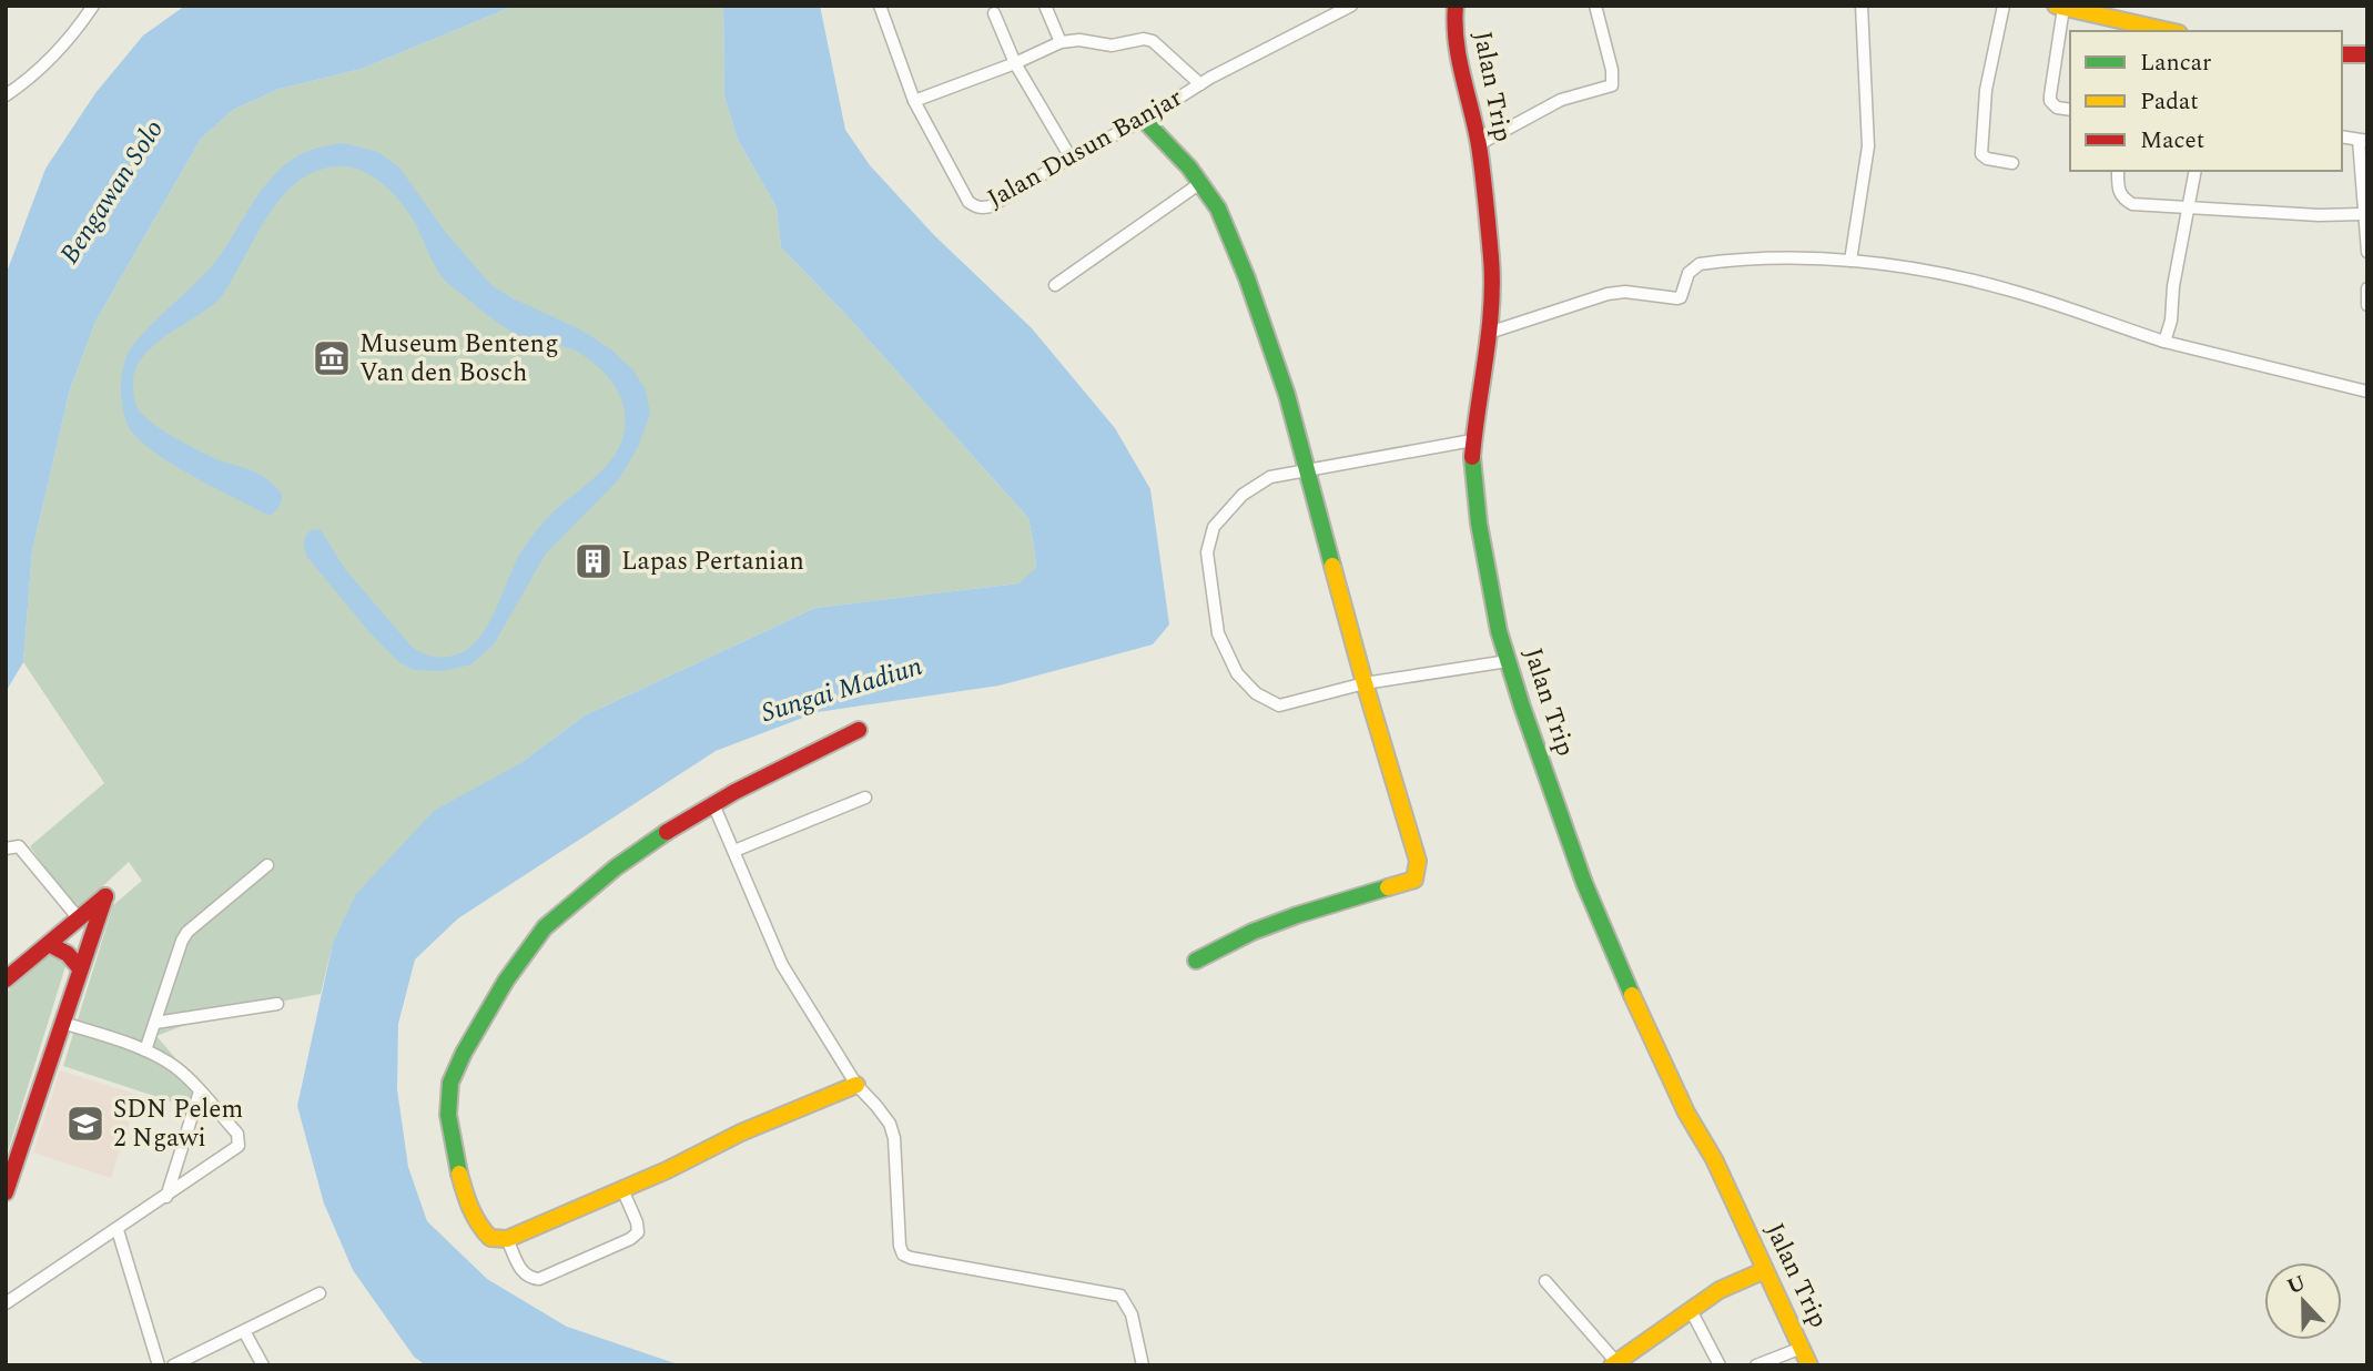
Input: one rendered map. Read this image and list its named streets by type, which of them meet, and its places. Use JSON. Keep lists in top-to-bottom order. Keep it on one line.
{"streets":{"main road":["Jalan Trip"],"street":["Jalan Dusun Banjar"]},"water":["Bengawan Solo","Sungai Madiun"],"places":{"museum":["Museum Benteng Van den Bosch"],"building":["Lapas Pertanian"],"school or university":["SDN Pelem 2 Ngawi"]},"legend":["Lancar","Padat","Macet"],"north":"top"}
